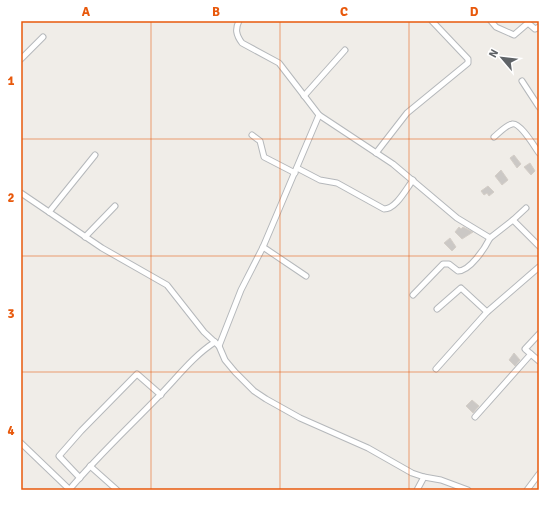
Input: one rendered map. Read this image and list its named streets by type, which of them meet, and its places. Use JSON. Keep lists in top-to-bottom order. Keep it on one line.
{"north":"top left","grid":{"columns":["A","B","C","D"],"rows":["1","2","3","4"]}}
